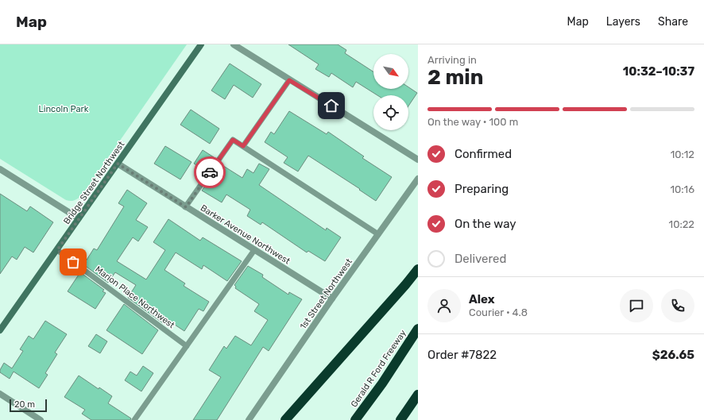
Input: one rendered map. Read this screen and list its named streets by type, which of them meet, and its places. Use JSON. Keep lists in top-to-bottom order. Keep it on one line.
{"streets":{"highway":["Gerald R Ford Freeway"],"main road":["Bridge Street Northwest"],"street":["Barker Avenue Northwest","1st Street Northwest"],"lane":["Marion Place Northwest"]},"crossings":[["Bridge Street Northwest","Barker Avenue Northwest"],["Bridge Street Northwest","Marion Place Northwest"],["Barker Avenue Northwest","1st Street Northwest"]],"parks":["Lincoln Park"],"scale_bar":"20 m","north":"bottom right","page":{"header":"Map","nav":["Map","Layers","Share"],"heading":["2 min","Arriving in","10:32–10:37"],"panel":["Alex","Courier · 4.8","Order #7822","$26.65"],"bar":"On the way · 100 m","list":[["Confirmed","10:12"],["Preparing","10:16"],["On the way","10:22"],"Delivered"],"scale":"20 m"}}
